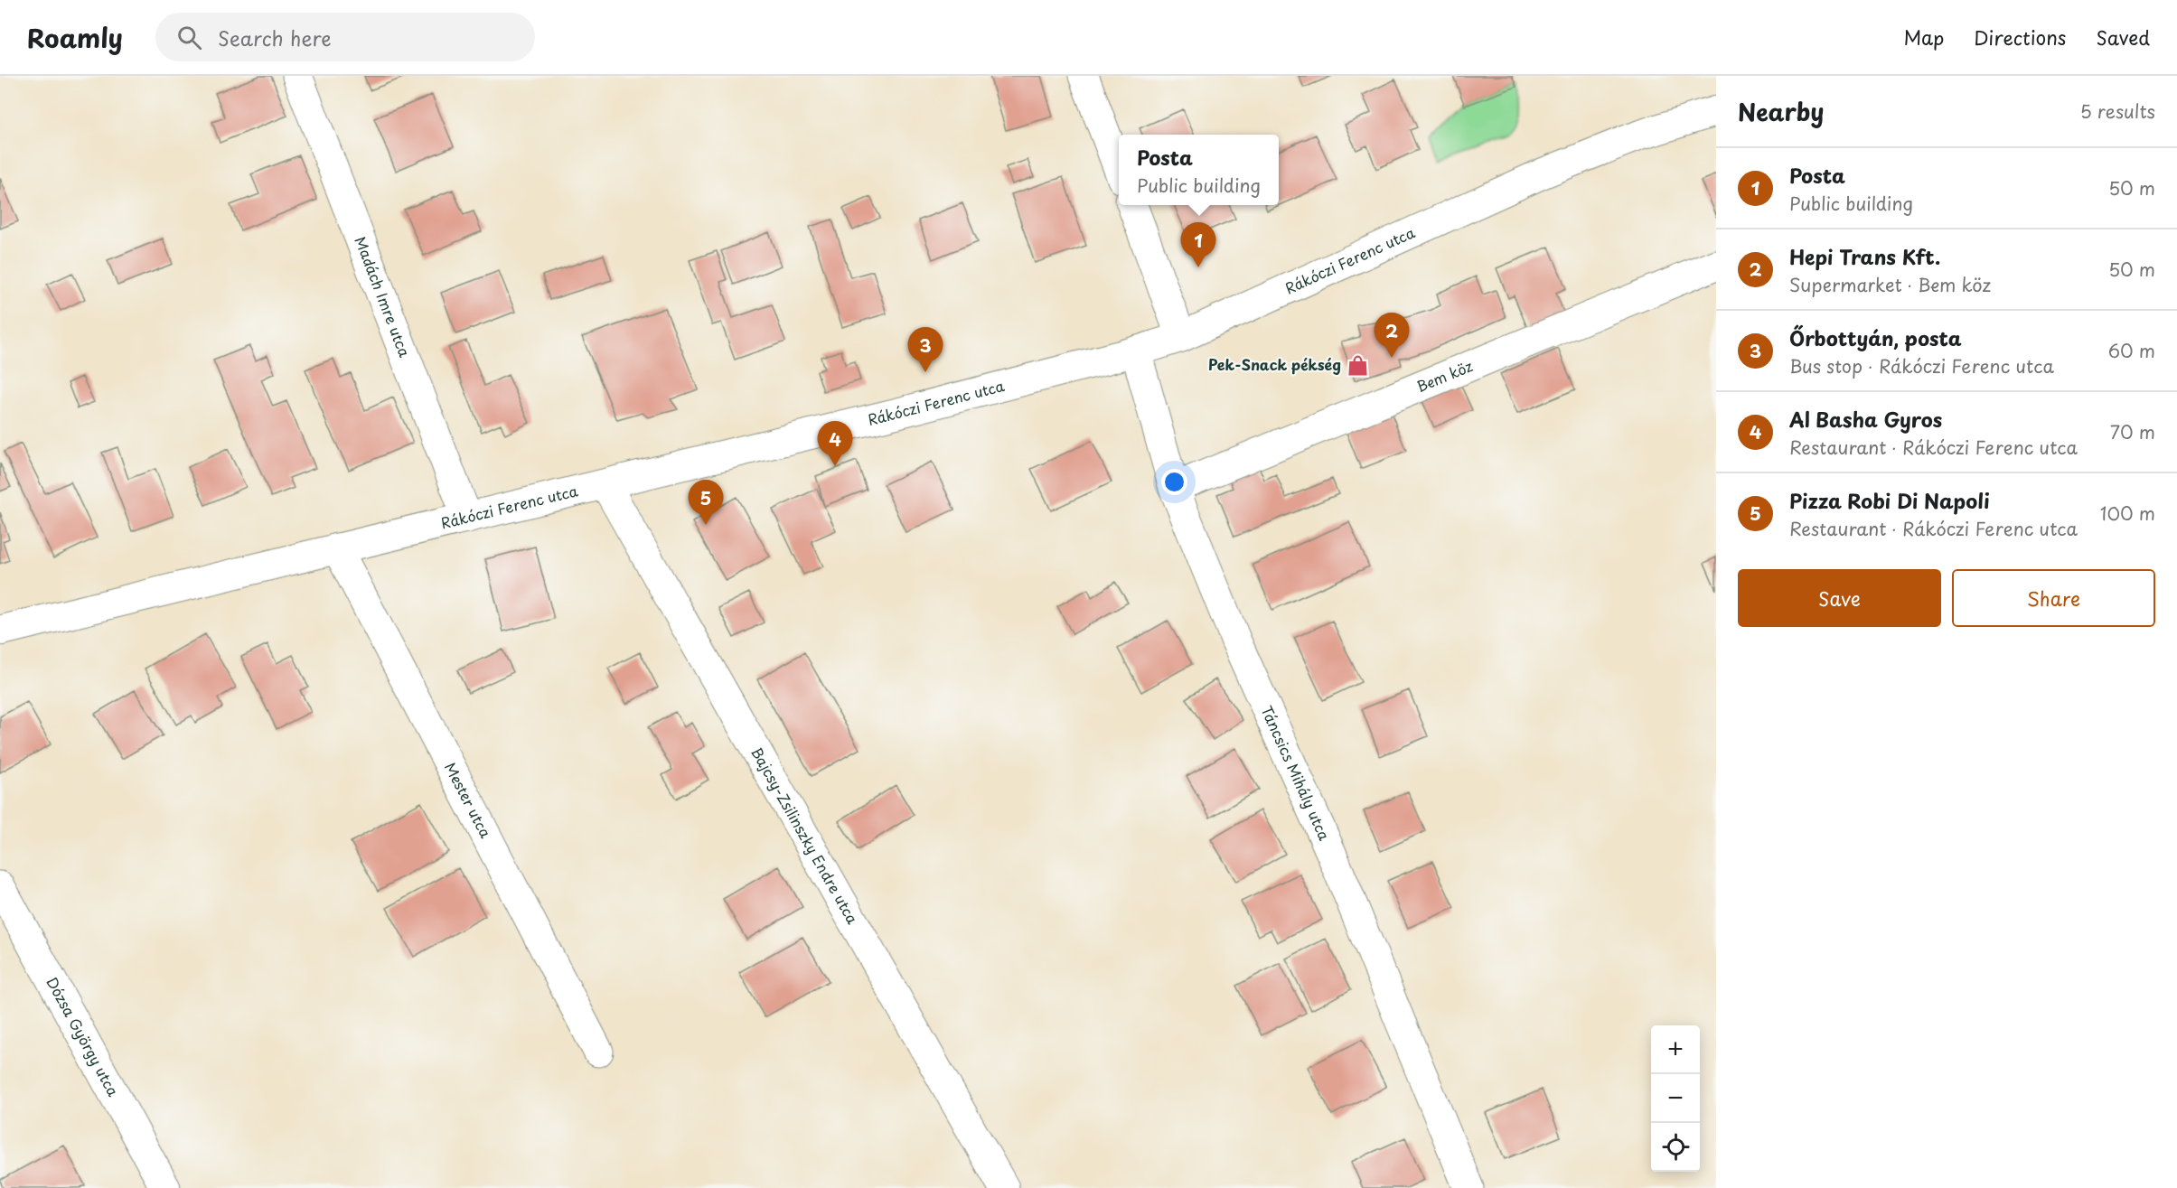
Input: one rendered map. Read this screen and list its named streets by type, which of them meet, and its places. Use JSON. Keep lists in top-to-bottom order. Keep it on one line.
{"streets":{"street":["Rákóczi Ferenc utca","Madách Imre utca","Bem köz","Táncsics Mihály utca","Mester utca","Bajcsy-Zsilinszky Endre utca","Dózsa György utca"]},"crossings":[["Rákóczi Ferenc utca","Madách Imre utca"],["Rákóczi Ferenc utca","Táncsics Mihály utca"],["Rákóczi Ferenc utca","Mester utca"],["Rákóczi Ferenc utca","Bajcsy-Zsilinszky Endre utca"],["Bem köz","Táncsics Mihály utca"]],"places":{"shop":["Pek-Snack pékség"]},"page":{"header":"Roamly","search":"Search here","nav":["Map","Directions","Saved"],"heading":["Nearby","5 results"],"popup":["Posta","Public building"],"list":[{"mark":"1","name":"Posta","note":"Public building","value":"50 m"},{"mark":"2","name":"Hepi Trans Kft.","note":"Supermarket · Bem köz","value":"50 m"},{"mark":"3","name":"Őrbottyán, posta","note":"Bus stop · Rákóczi Ferenc utca","value":"60 m"},{"mark":"4","name":"Al Basha Gyros","note":"Restaurant · Rákóczi Ferenc utca","value":"70 m"},{"mark":"5","name":"Pizza Robi Di Napoli","note":"Restaurant · Rákóczi Ferenc utca","value":"100 m"}],"pins":["1","2","3","4","5"],"buttons":["Save","Share"],"map_buttons":["+","−"]}}
